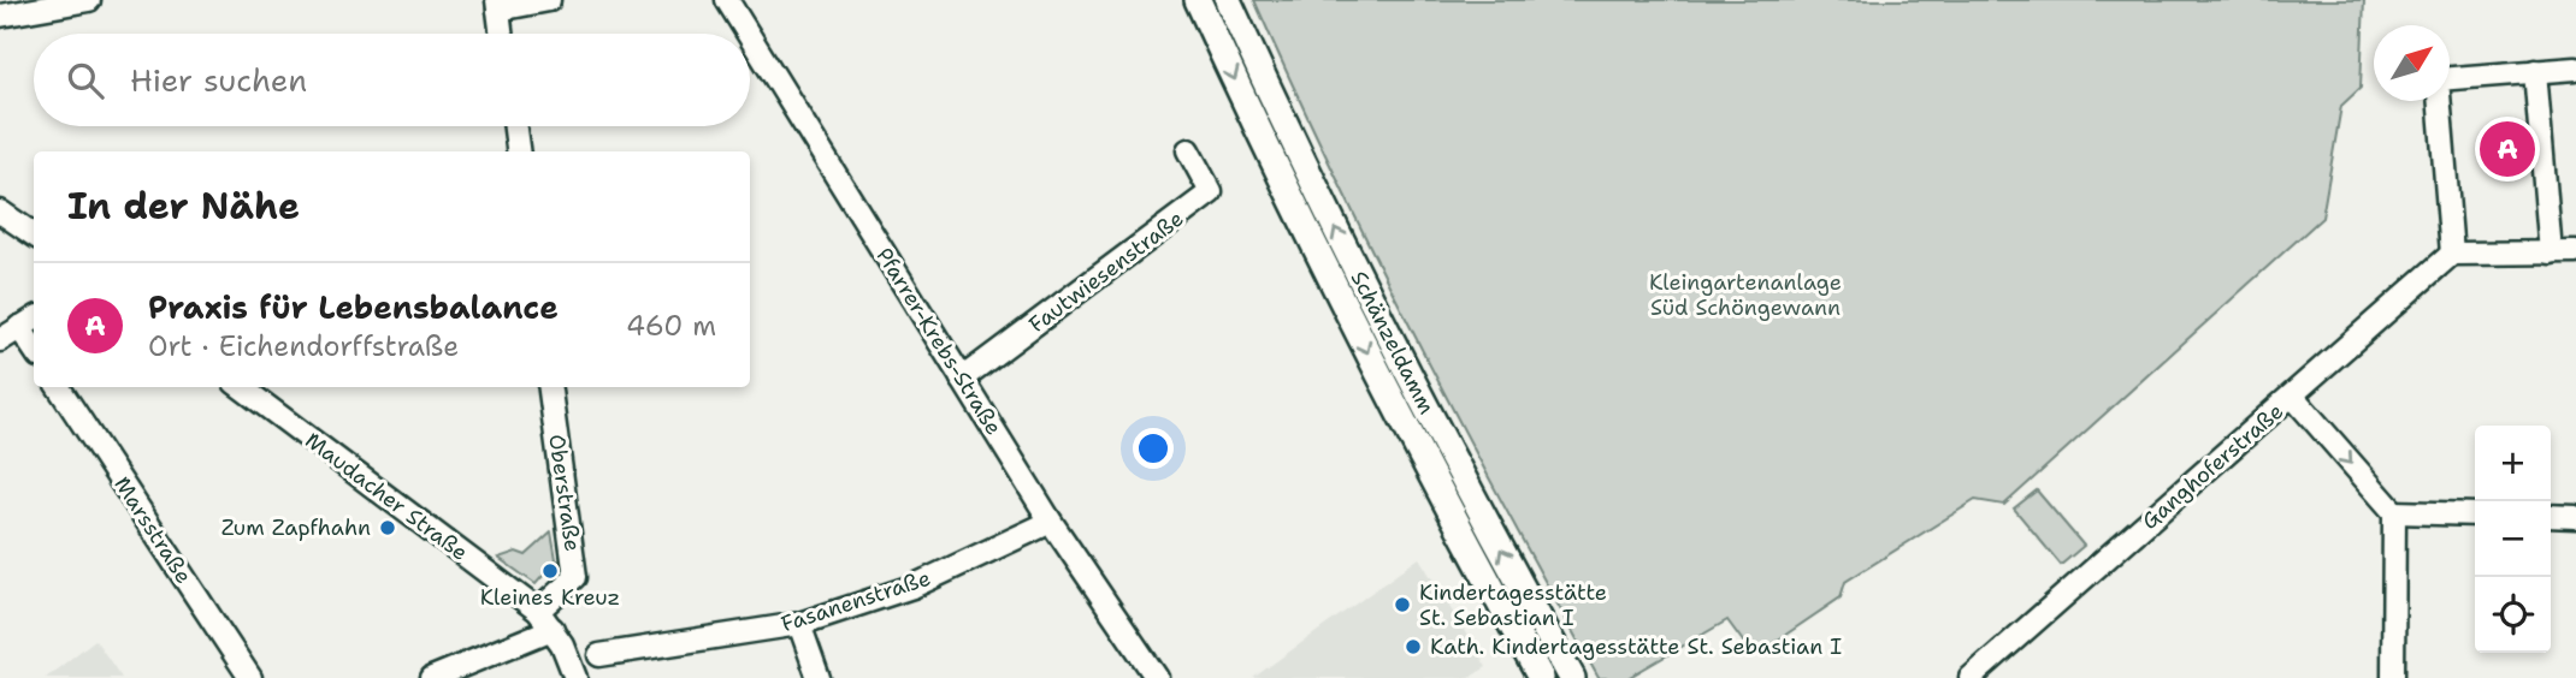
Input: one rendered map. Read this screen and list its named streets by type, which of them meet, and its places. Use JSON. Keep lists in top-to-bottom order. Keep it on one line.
{"streets":{"main road":["Schänzeldamm"],"street":["Fautwiesenstraße","Pfarrer-Krebs-Straße","Ganghoferstraße","Oberstraße","Maudacher Straße","Marsstraße","Fasanenstraße"]},"crossings":[["Fautwiesenstraße","Pfarrer-Krebs-Straße"],["Pfarrer-Krebs-Straße","Fasanenstraße"],["Oberstraße","Maudacher Straße"]],"parks":["Kleingartenanlage Süd Schöngewann"],"places":["Zum Zapfhahn","Kleines Kreuz","Kindertagesstätte St. Sebastian I","Kath. Kindertagesstätte St. Sebastian I"],"north":"top right","page":{"search":"Hier suchen","pins":"A","heading":"In der Nähe","list":[{"mark":"A","name":"Praxis für Lebensbalance","note":"Ort · Eichendorffstraße","value":"460 m"}],"map_buttons":["+","−"]}}
